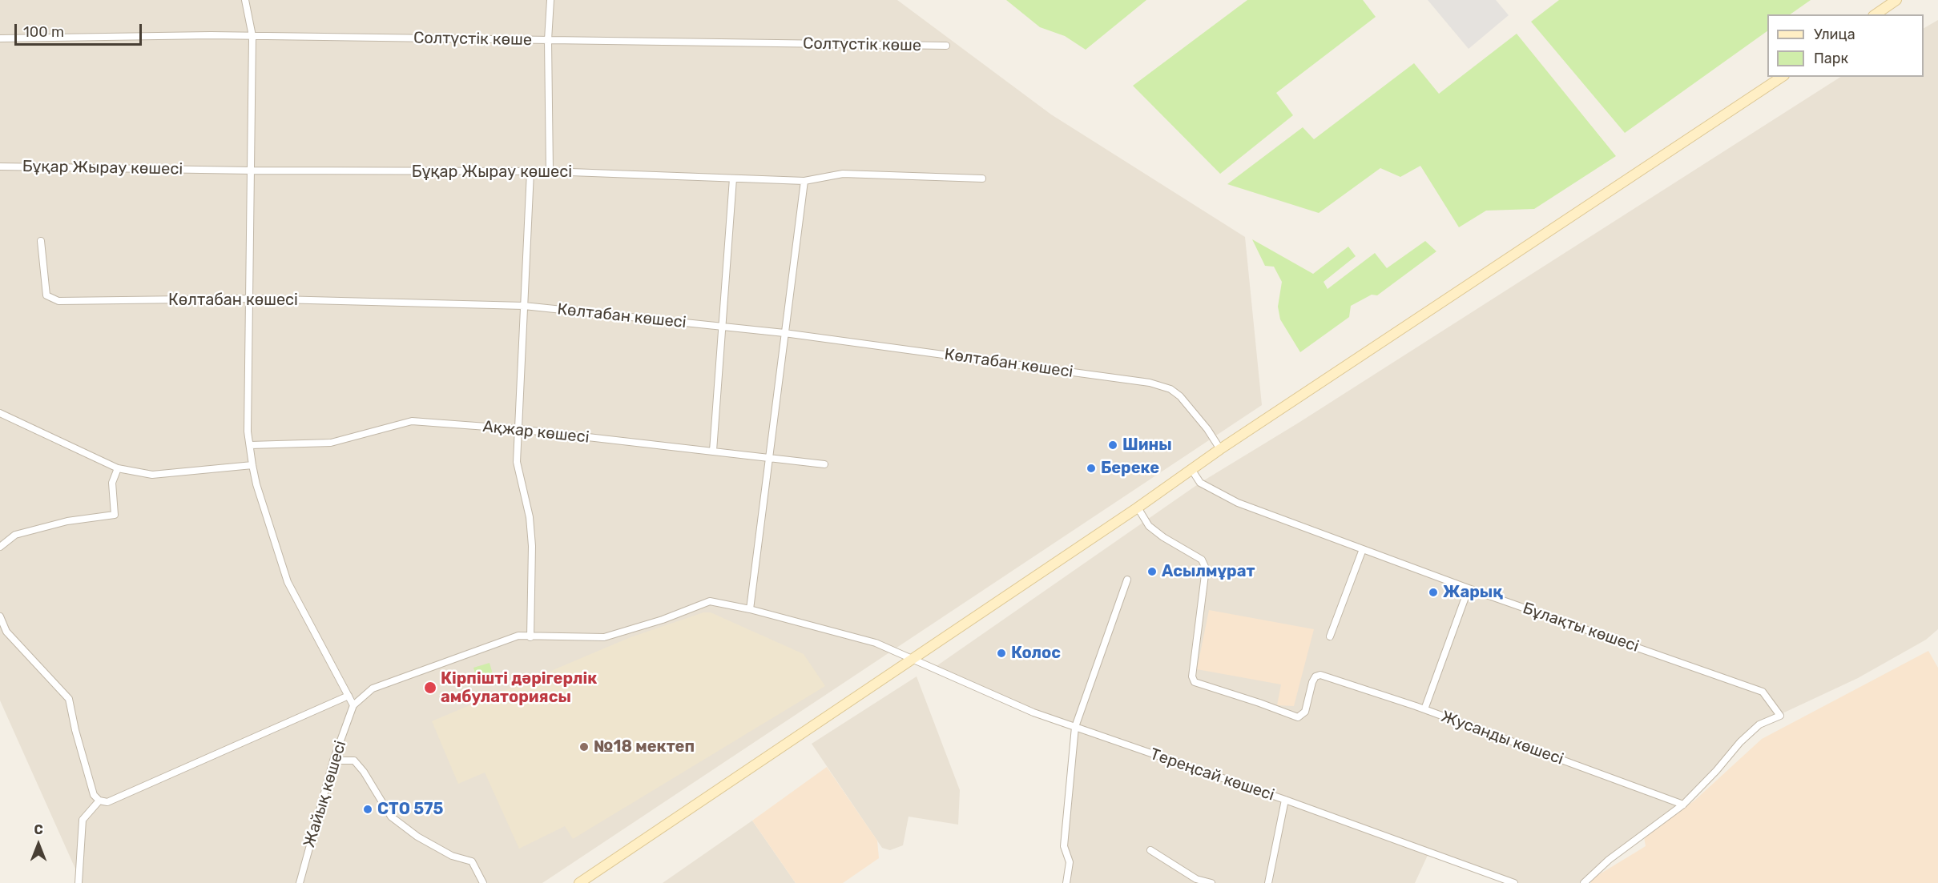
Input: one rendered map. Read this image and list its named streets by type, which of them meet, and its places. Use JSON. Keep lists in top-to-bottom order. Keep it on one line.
{"streets":{"street":["Солтүстік көше","Бұқар Жырау көшесі","Көлтабан көшесі","Ақжар көшесі","Бұлақты көшесі","Жусанды көшесі","Тереңсай көшесі","Жайық көшесі"]},"crossings":[["Бұлақты көшесі","Жусанды көшесі"],["Тереңсай көшесі","Жайық көшесі"]],"places":["Шины","Береке","Асылмұрат","Жарық","Колос","Кірпішті дәрігерлік амбулаториясы","№18 мектеп","СТО 575"],"legend":["Улица","Парк"],"scale_bar":"100 m","north":"top"}
